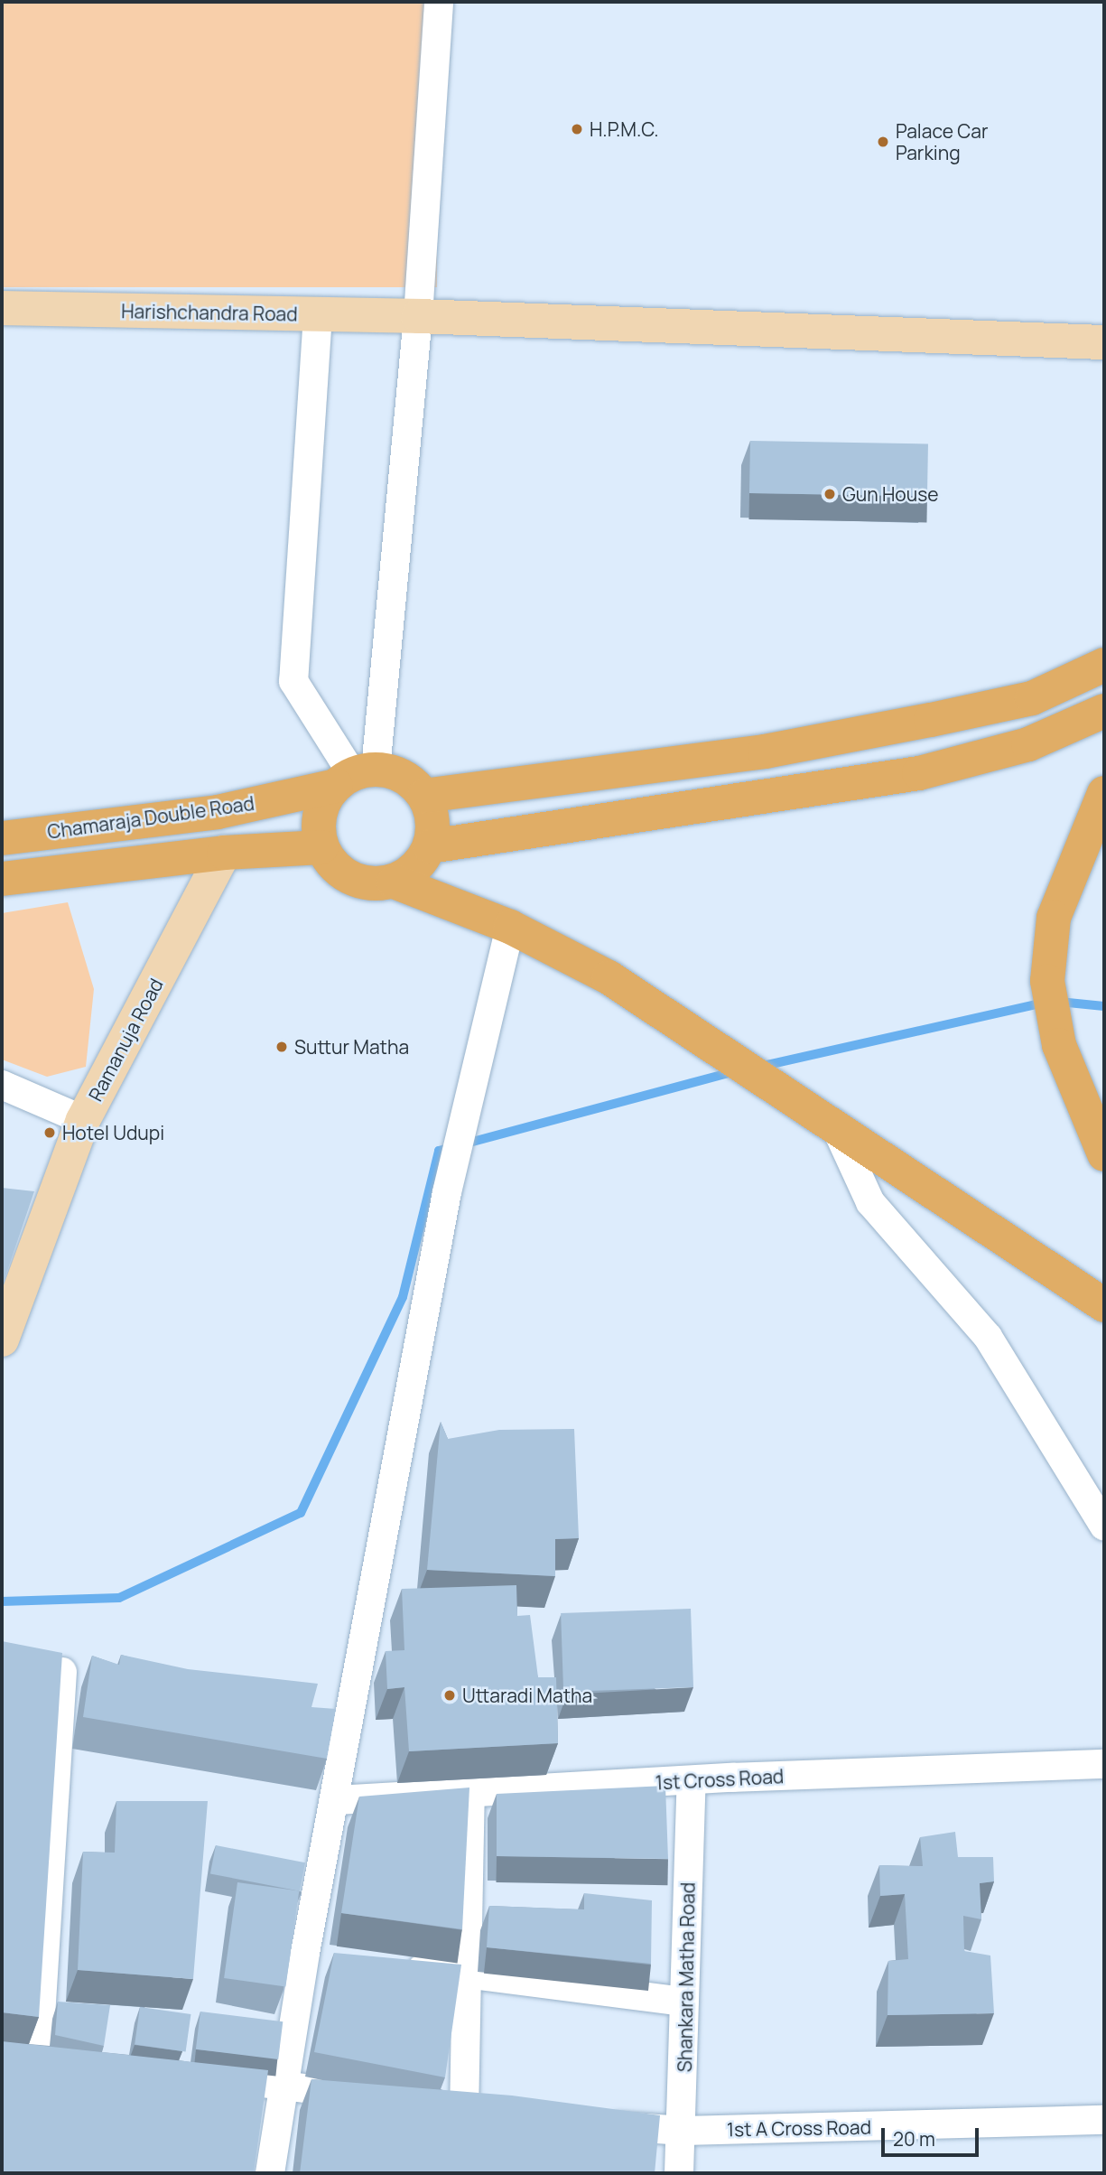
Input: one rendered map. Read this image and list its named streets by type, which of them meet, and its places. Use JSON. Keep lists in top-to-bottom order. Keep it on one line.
{"streets":{"main road":["Chamaraja Double Road"],"street":["Harishchandra Road","Ramanuja Road","1st Cross Road","Shankara Matha Road","1st A Cross Road"]},"crossings":[["1st Cross Road","Shankara Matha Road"],["Shankara Matha Road","1st A Cross Road"]],"places":["H.P.M.C.","Palace Car Parking","Gun House","Suttur Matha","Hotel Udupi","Uttaradi Matha"],"scale_bar":"20 m"}
